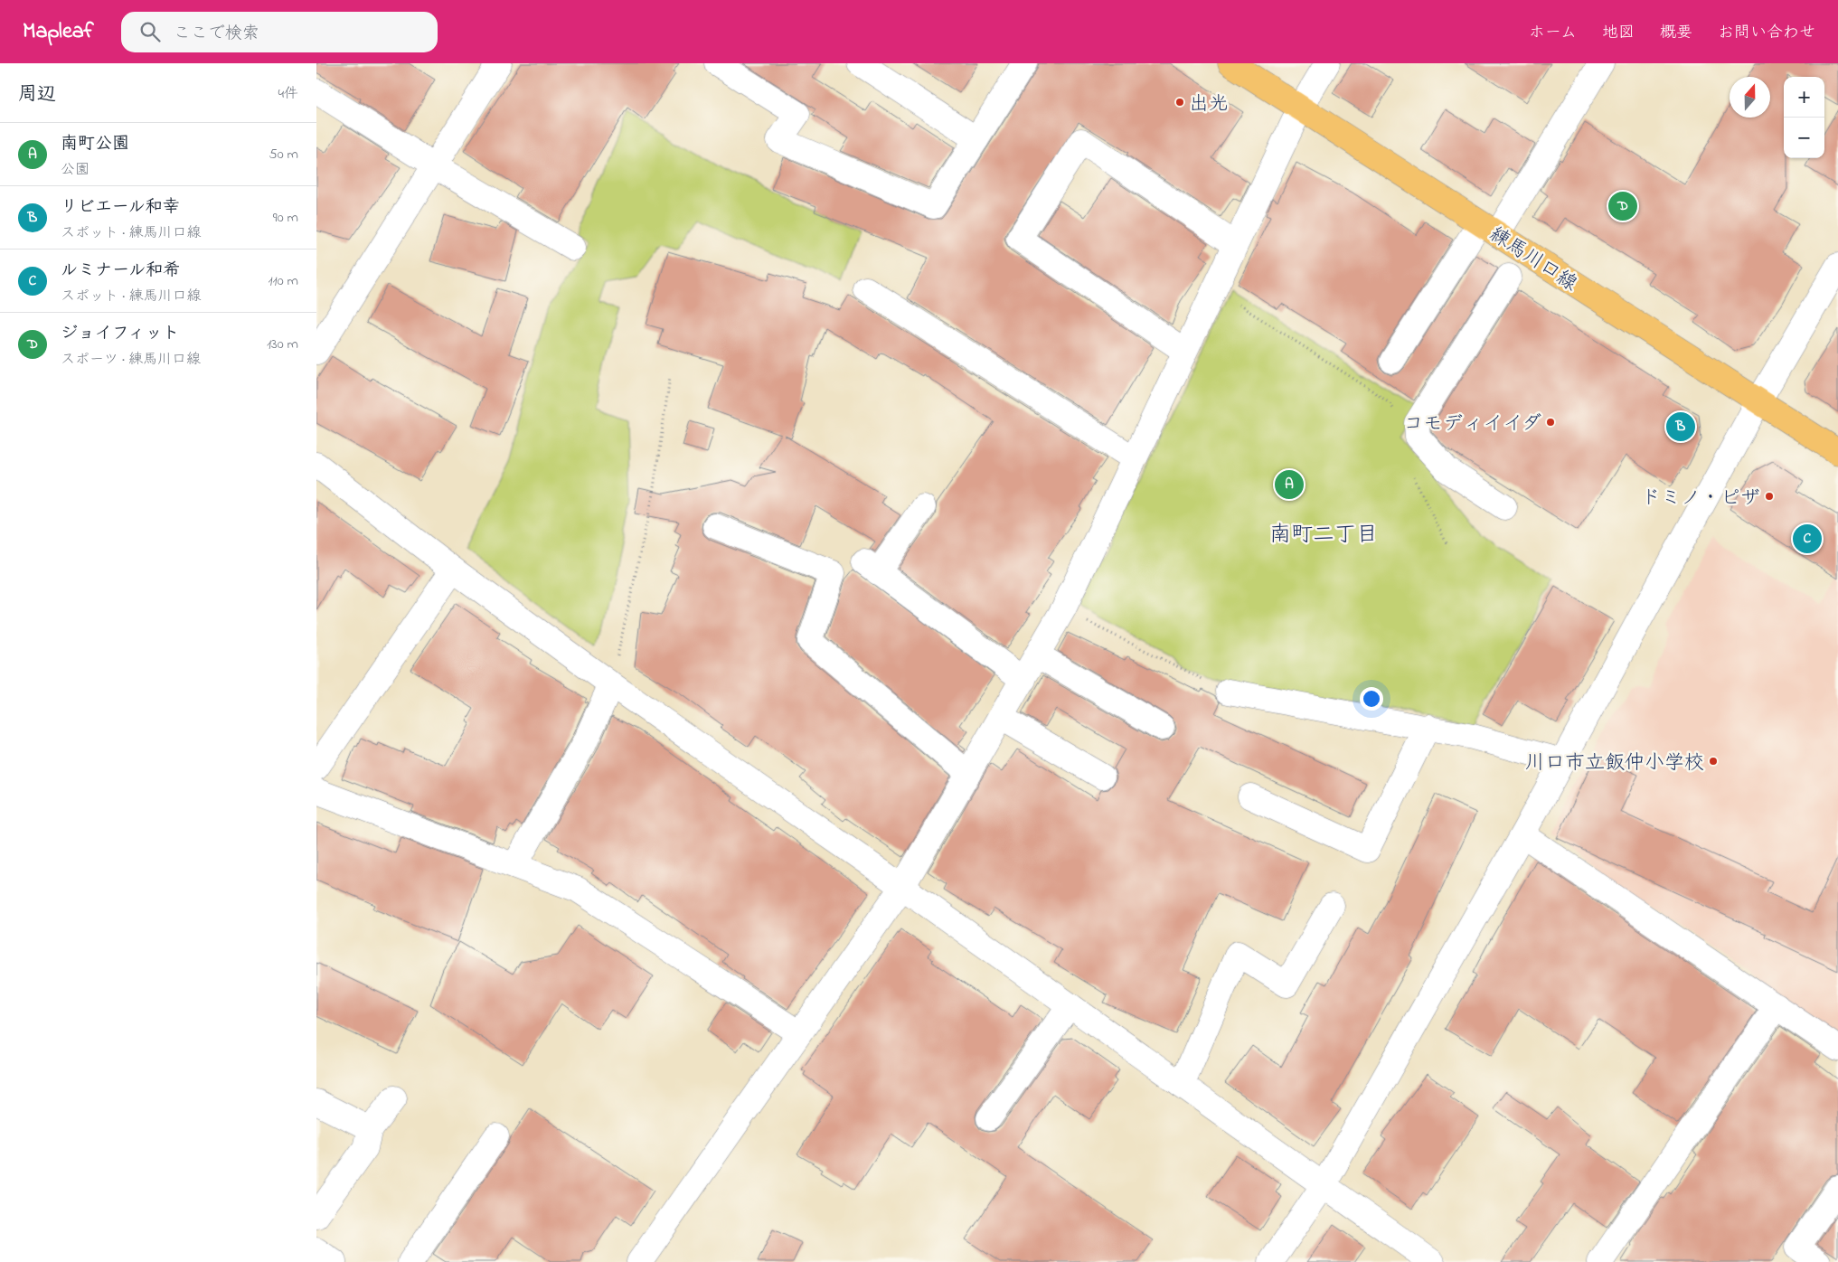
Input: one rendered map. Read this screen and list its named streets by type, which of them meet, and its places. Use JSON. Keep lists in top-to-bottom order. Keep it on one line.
{"streets":{"main road":["練馬川口線"]},"districts":["南町二丁目"],"places":["出光","コモディイイダ","ドミノ・ピザ","川口市立飯仲小学校"],"north":"top","page":{"header":"Mapleaf","search":"ここで検索","nav":["ホーム","地図","概要","お問い合わせ"],"heading":["周辺","4件"],"map_buttons":["+","−"],"list":[{"mark":"A","name":"南町公園","note":"公園","value":"50 m"},{"mark":"B","name":"リビエール和幸","note":"スポット · 練馬川口線","value":"90 m"},{"mark":"C","name":"ルミナール和希","note":"スポット · 練馬川口線","value":"110 m"},{"mark":"D","name":"ジョイフィット","note":"スポーツ · 練馬川口線","value":"130 m"}],"pins":["D","B","A","C"]}}
